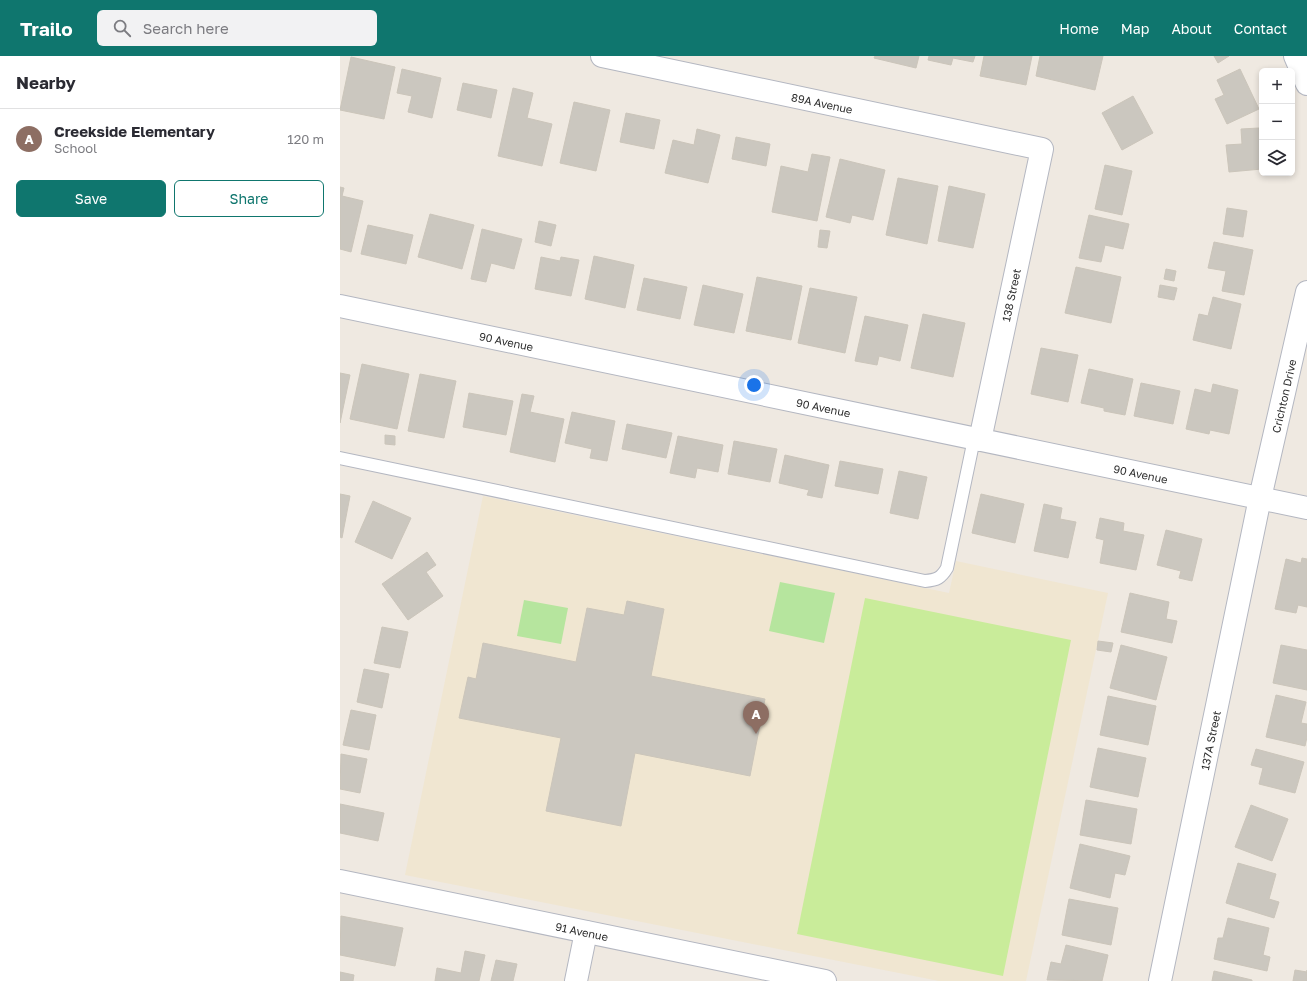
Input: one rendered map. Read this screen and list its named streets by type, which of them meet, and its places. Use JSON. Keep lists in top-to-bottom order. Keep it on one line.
{"streets":{"street":["89A Avenue","138 Street","90 Avenue","Crichton Drive","137A Street","91 Avenue"]},"crossings":[["89A Avenue","138 Street"],["138 Street","90 Avenue"],["90 Avenue","Crichton Drive"],["90 Avenue","137A Street"],["Crichton Drive","137A Street"]],"page":{"header":"Trailo","search":"Search here","nav":["Home","Map","About","Contact"],"heading":"Nearby","map_buttons":["+","−"],"list":[{"mark":"A","name":"Creekside Elementary","note":"School","value":"120 m"}],"buttons":["Save","Share"],"pins":"A"}}
